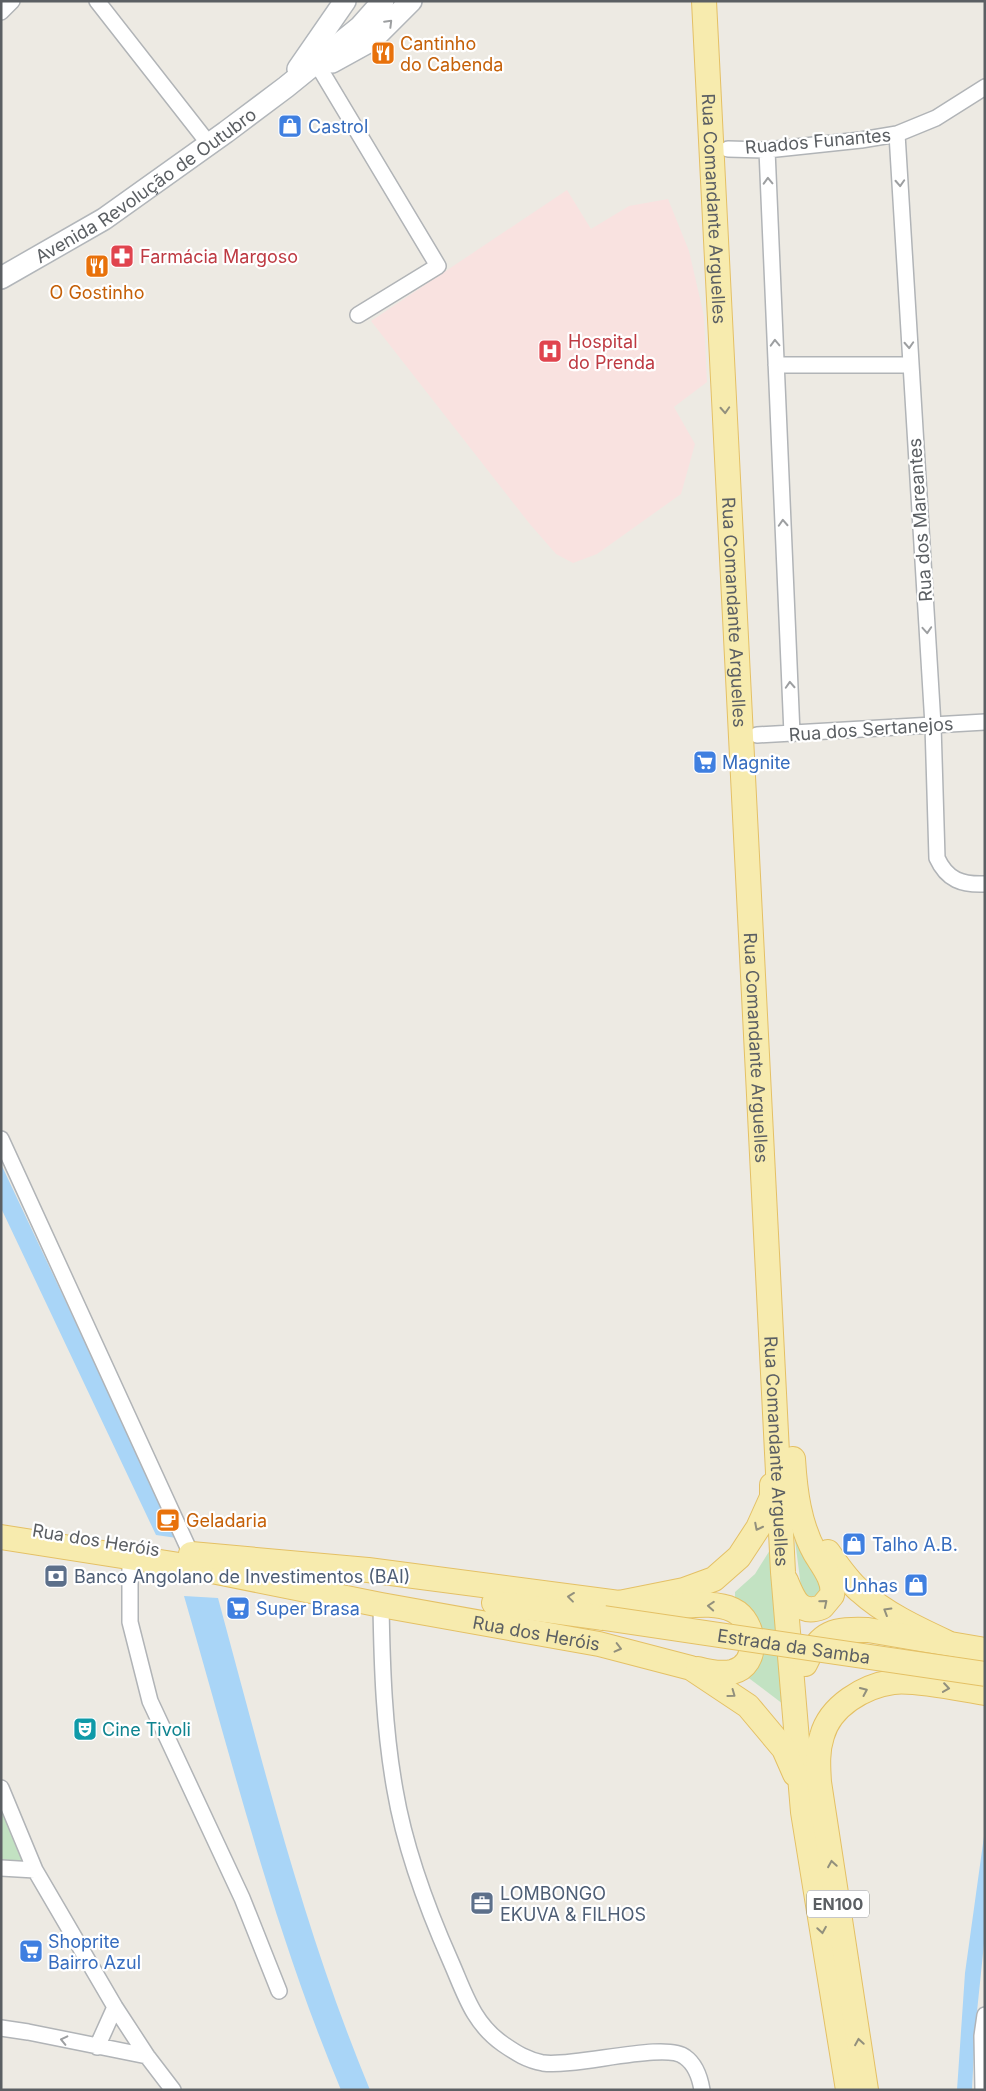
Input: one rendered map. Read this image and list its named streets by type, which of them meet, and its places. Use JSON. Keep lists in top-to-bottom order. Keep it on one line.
{"streets":{"main road":["Avenida Revolução de Outubro","Rua Comandante Arguelles","Rua dos Heróis","Estrada da Samba","EN100"],"street":["Ruados Funantes","Rua dos Mareantes","Rua dos Sertanejos"]},"crossings":[["Ruados Funantes","Rua Comandante Arguelles"],["Ruados Funantes","Rua dos Mareantes"],["Rua Comandante Arguelles","Rua dos Sertanejos"],["Rua Comandante Arguelles","Rua dos Heróis"],["Rua dos Mareantes","Rua dos Sertanejos"],["Rua dos Heróis","Estrada da Samba"]],"places":{"restaurant":["Cantinho do Cabenda","O Gostinho"],"shop":["Castrol","Talho A.B.","Unhas"],"pharmacy":["Farmácia Margoso"],"hospital":["Hospital do Prenda"],"supermarket":["Magnite","Super Brasa","Shoprite Bairro Azul"],"cafe":["Geladaria"],"bank":["Banco Angolano de Investimentos (BAI)"],"theatre":["Cine Tivoli"],"office":["LOMBONGO EKUVA & FILHOS"]}}
